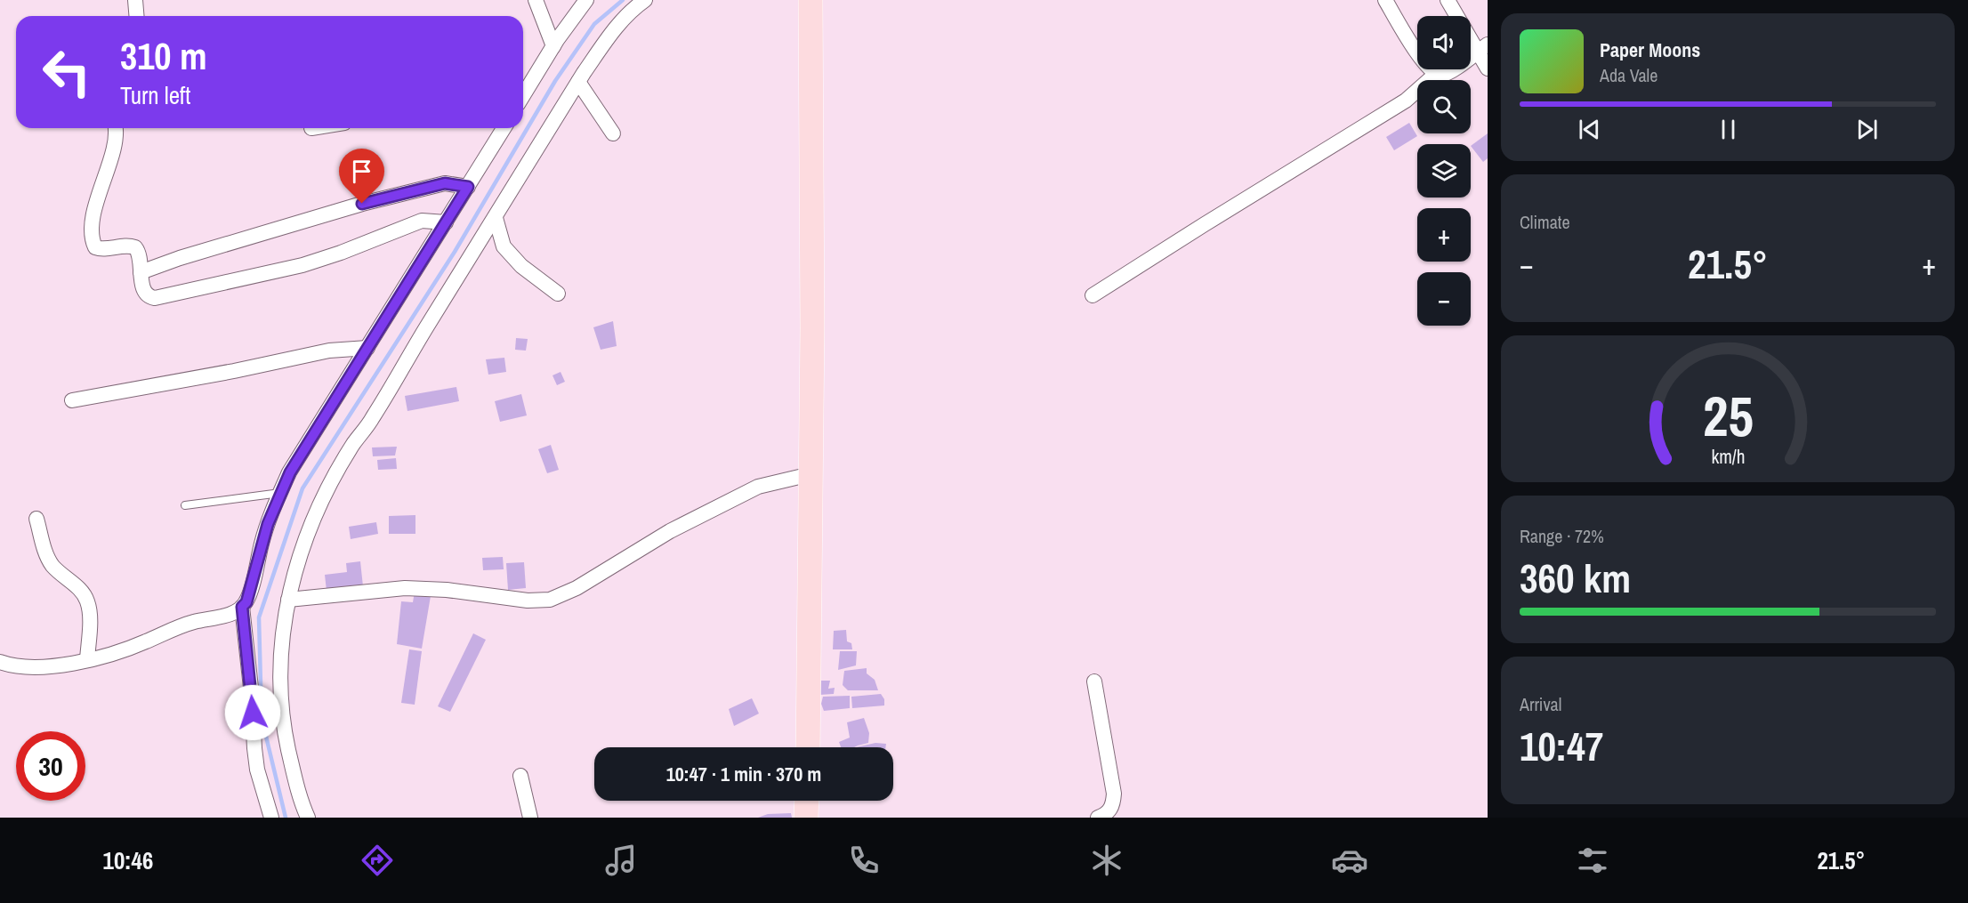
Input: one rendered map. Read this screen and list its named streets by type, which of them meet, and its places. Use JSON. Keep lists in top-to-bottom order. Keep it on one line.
{"page":{"map_buttons":["+","−"],"turn":["310 m","Turn left"],"song":["Paper Moons","Ada Vale"],"tile":["Climate",["Range · 72%","360 km"],["Arrival","10:47"]],"heat":["−","21.5°","+"],"limit":"30","trip":"10:47 · 1 min · 370 m","tabs":["10:46","21.5°"],"gauge":["25","km/h"]}}
